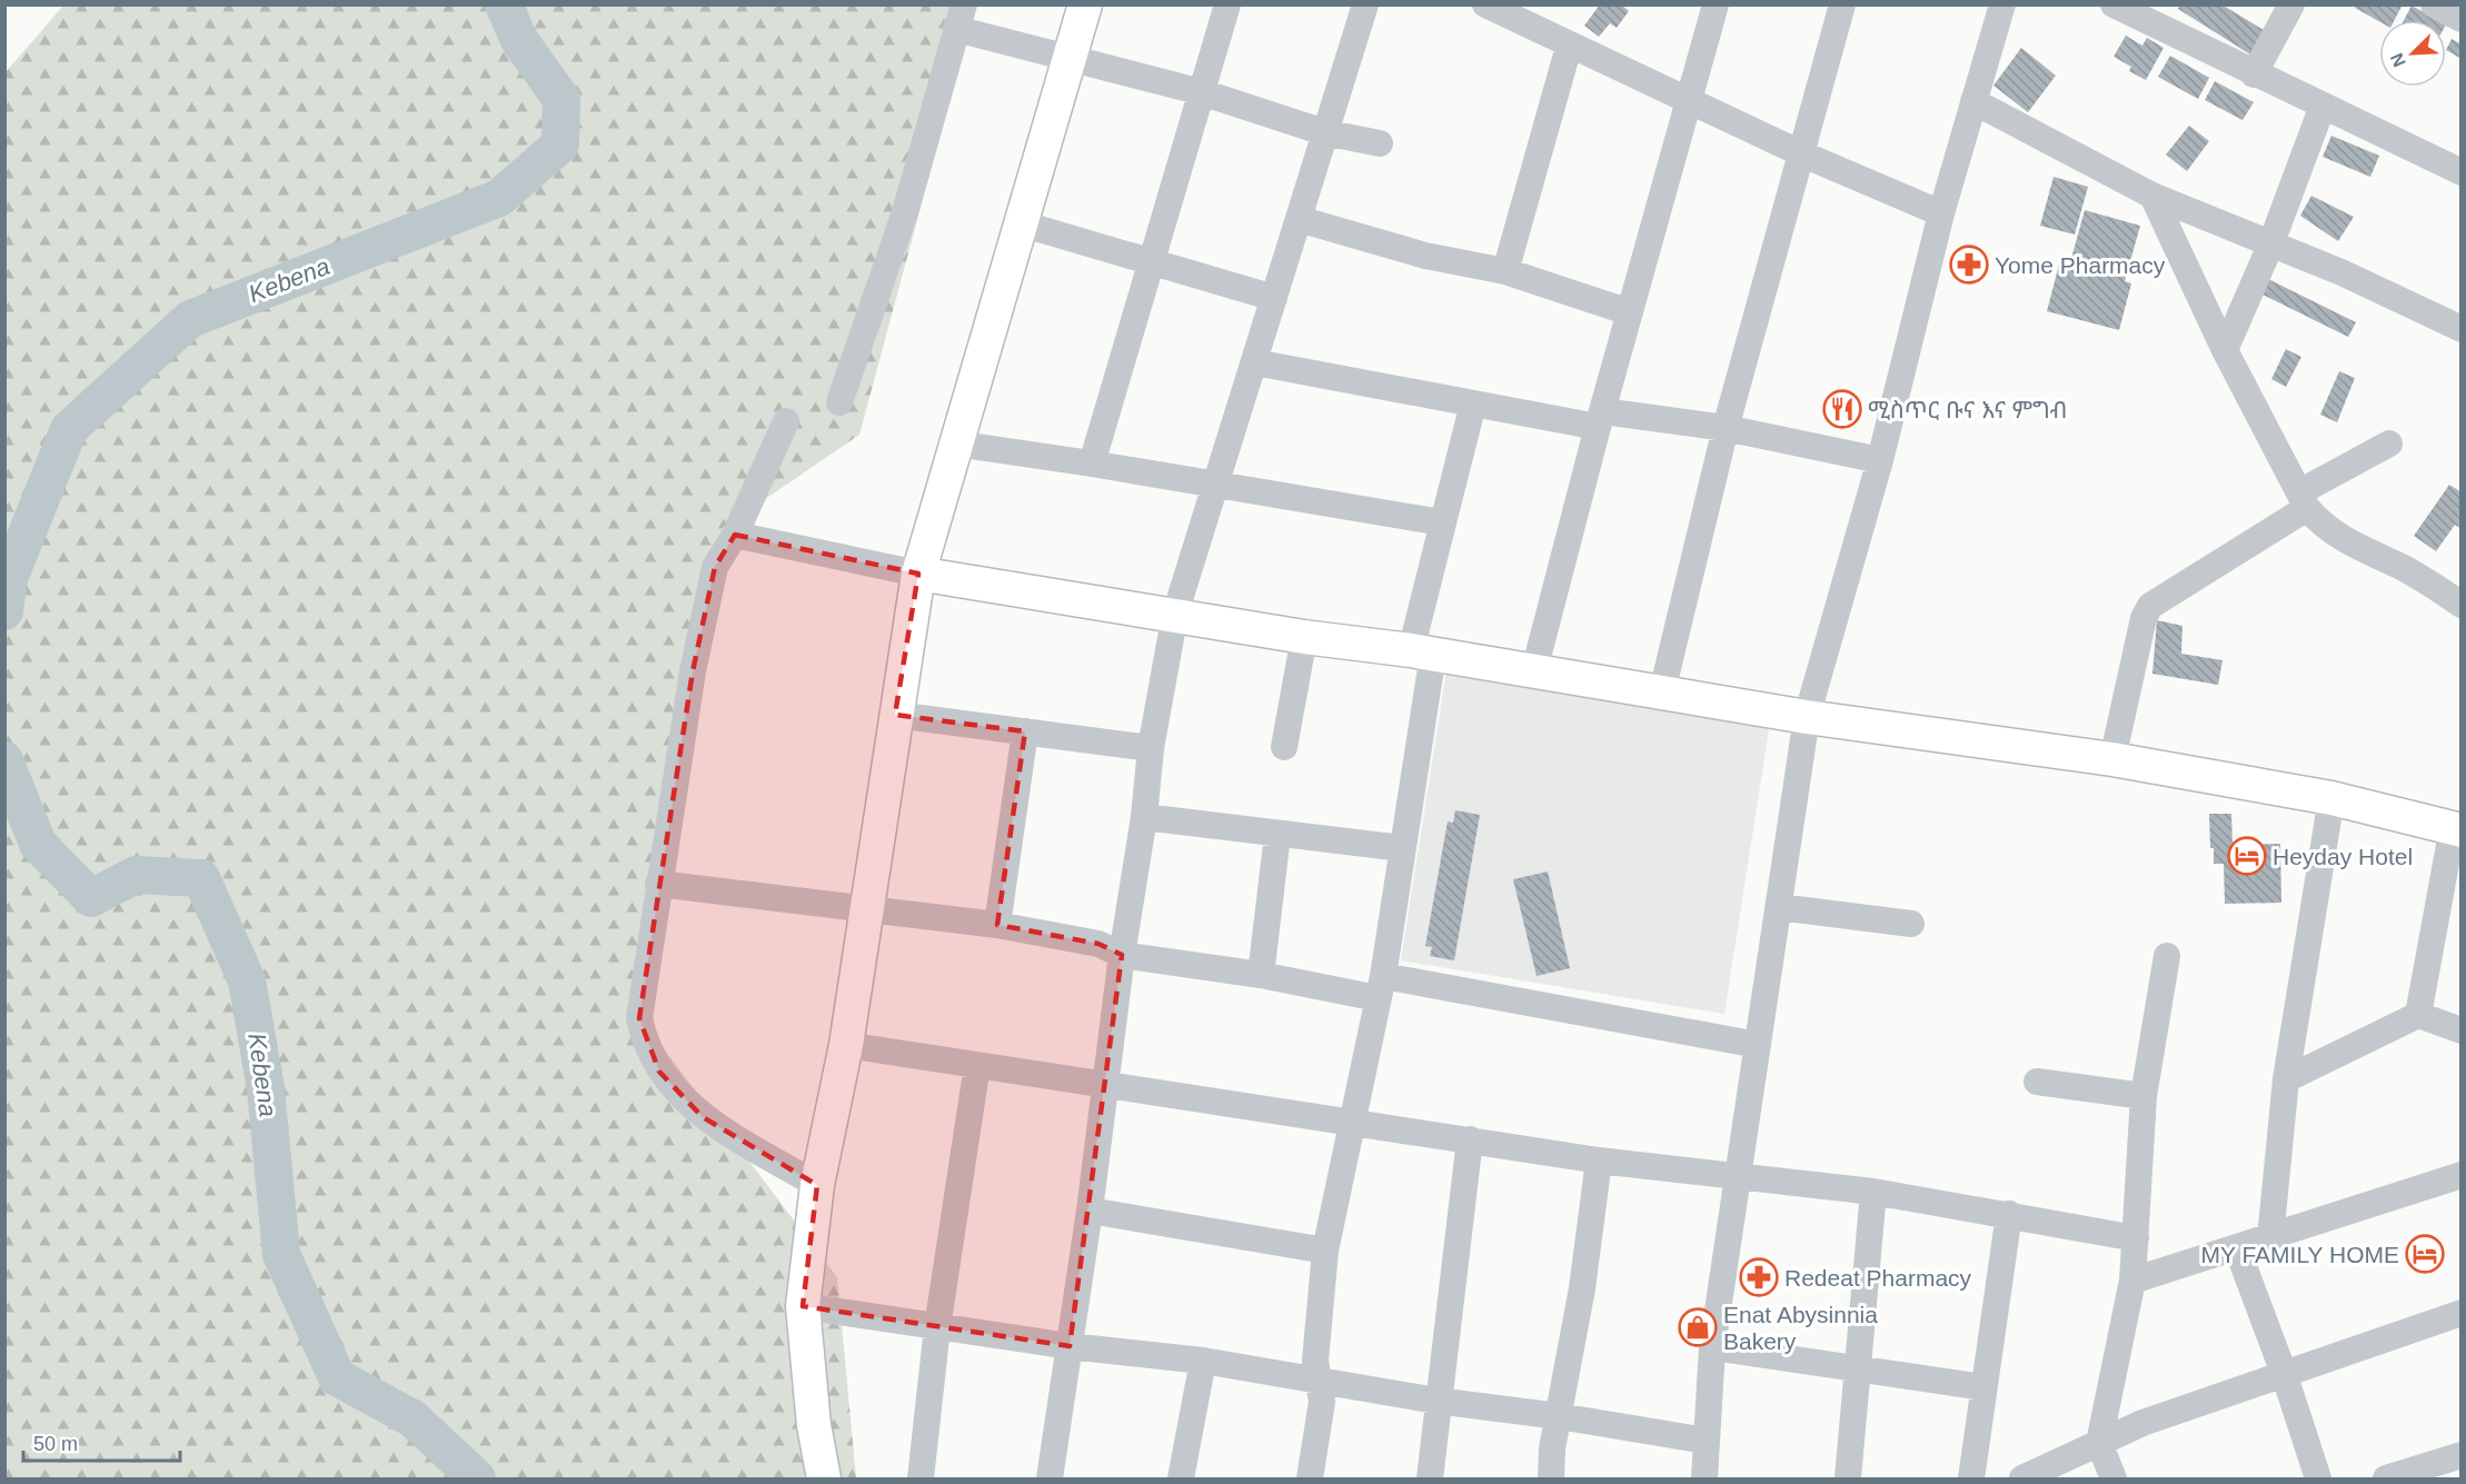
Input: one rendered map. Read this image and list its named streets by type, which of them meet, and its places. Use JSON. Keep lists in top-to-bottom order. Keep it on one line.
{"water":["Kebena"],"places":{"pharmacy":["Yome Pharmacy","Redeat Pharmacy"],"restaurant":["ሚስጥር ቡና እና ምግብ"],"hotel":["Heyday Hotel","MY FAMILY HOME"],"shop":["Enat Abysinnia Bakery"]},"scale_bar":"50 m","north":"bottom left"}
